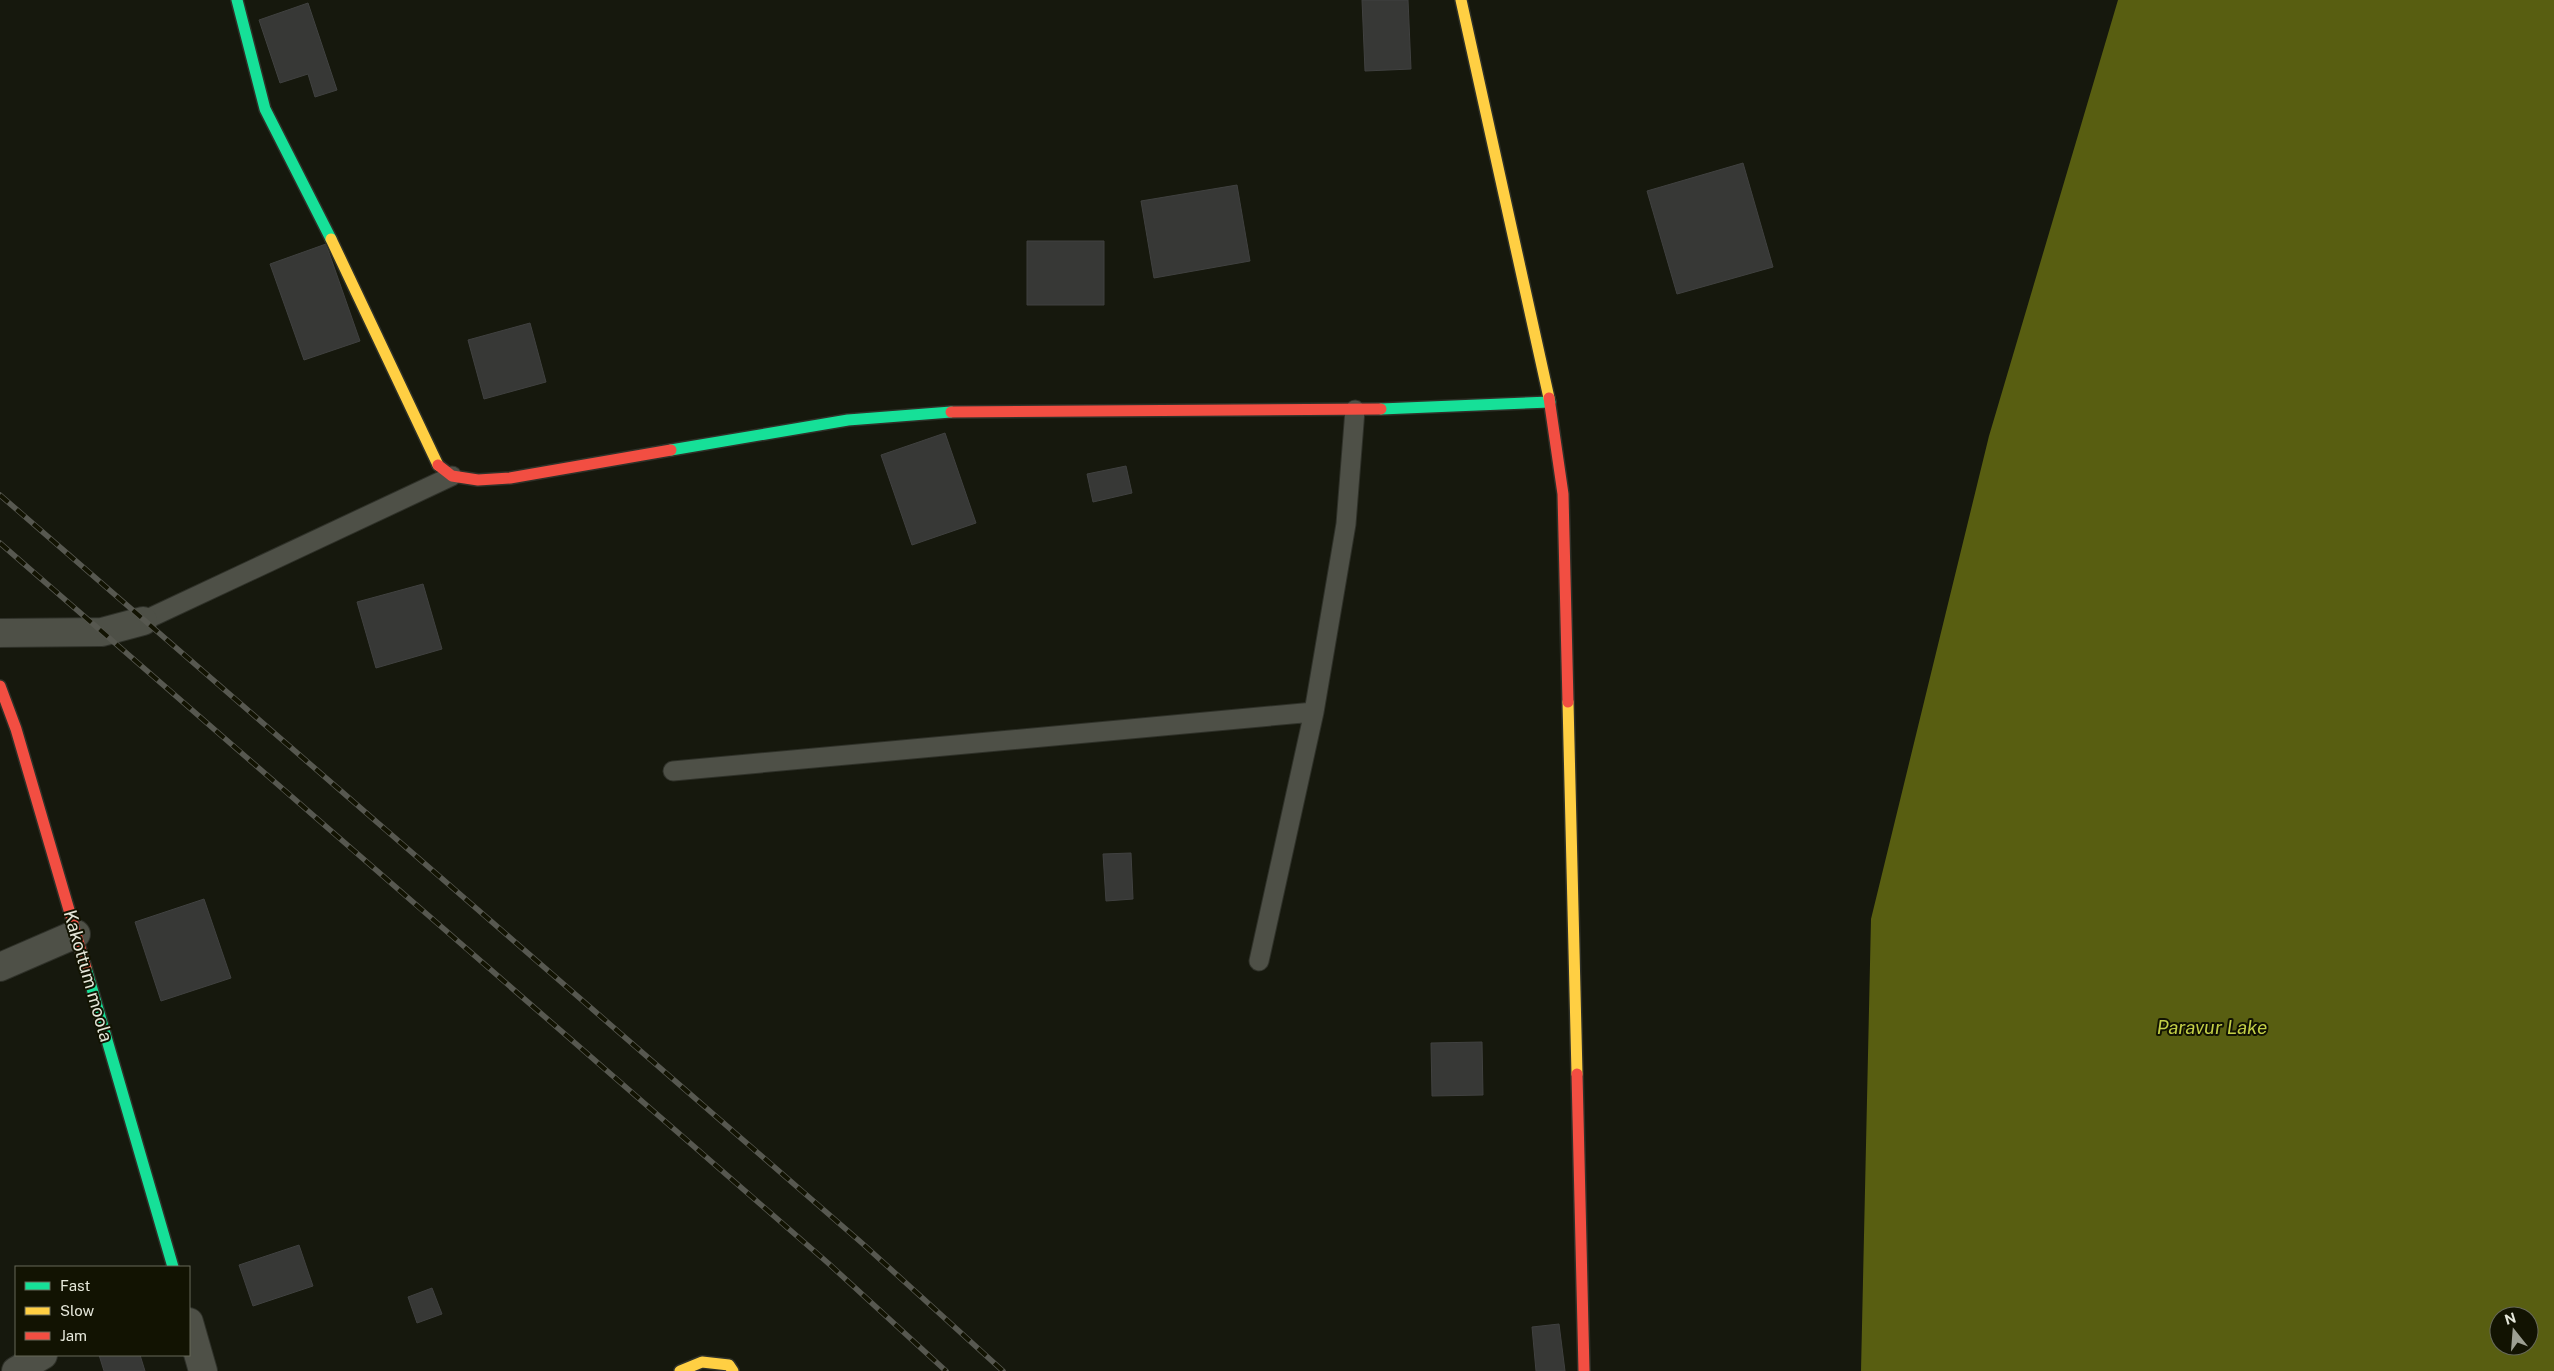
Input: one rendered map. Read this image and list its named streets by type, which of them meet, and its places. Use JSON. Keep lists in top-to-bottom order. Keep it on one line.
{"streets":{"street":["Kakottum moola"]},"water":["Paravur Lake"],"legend":["Fast","Slow","Jam"],"north":"top"}
